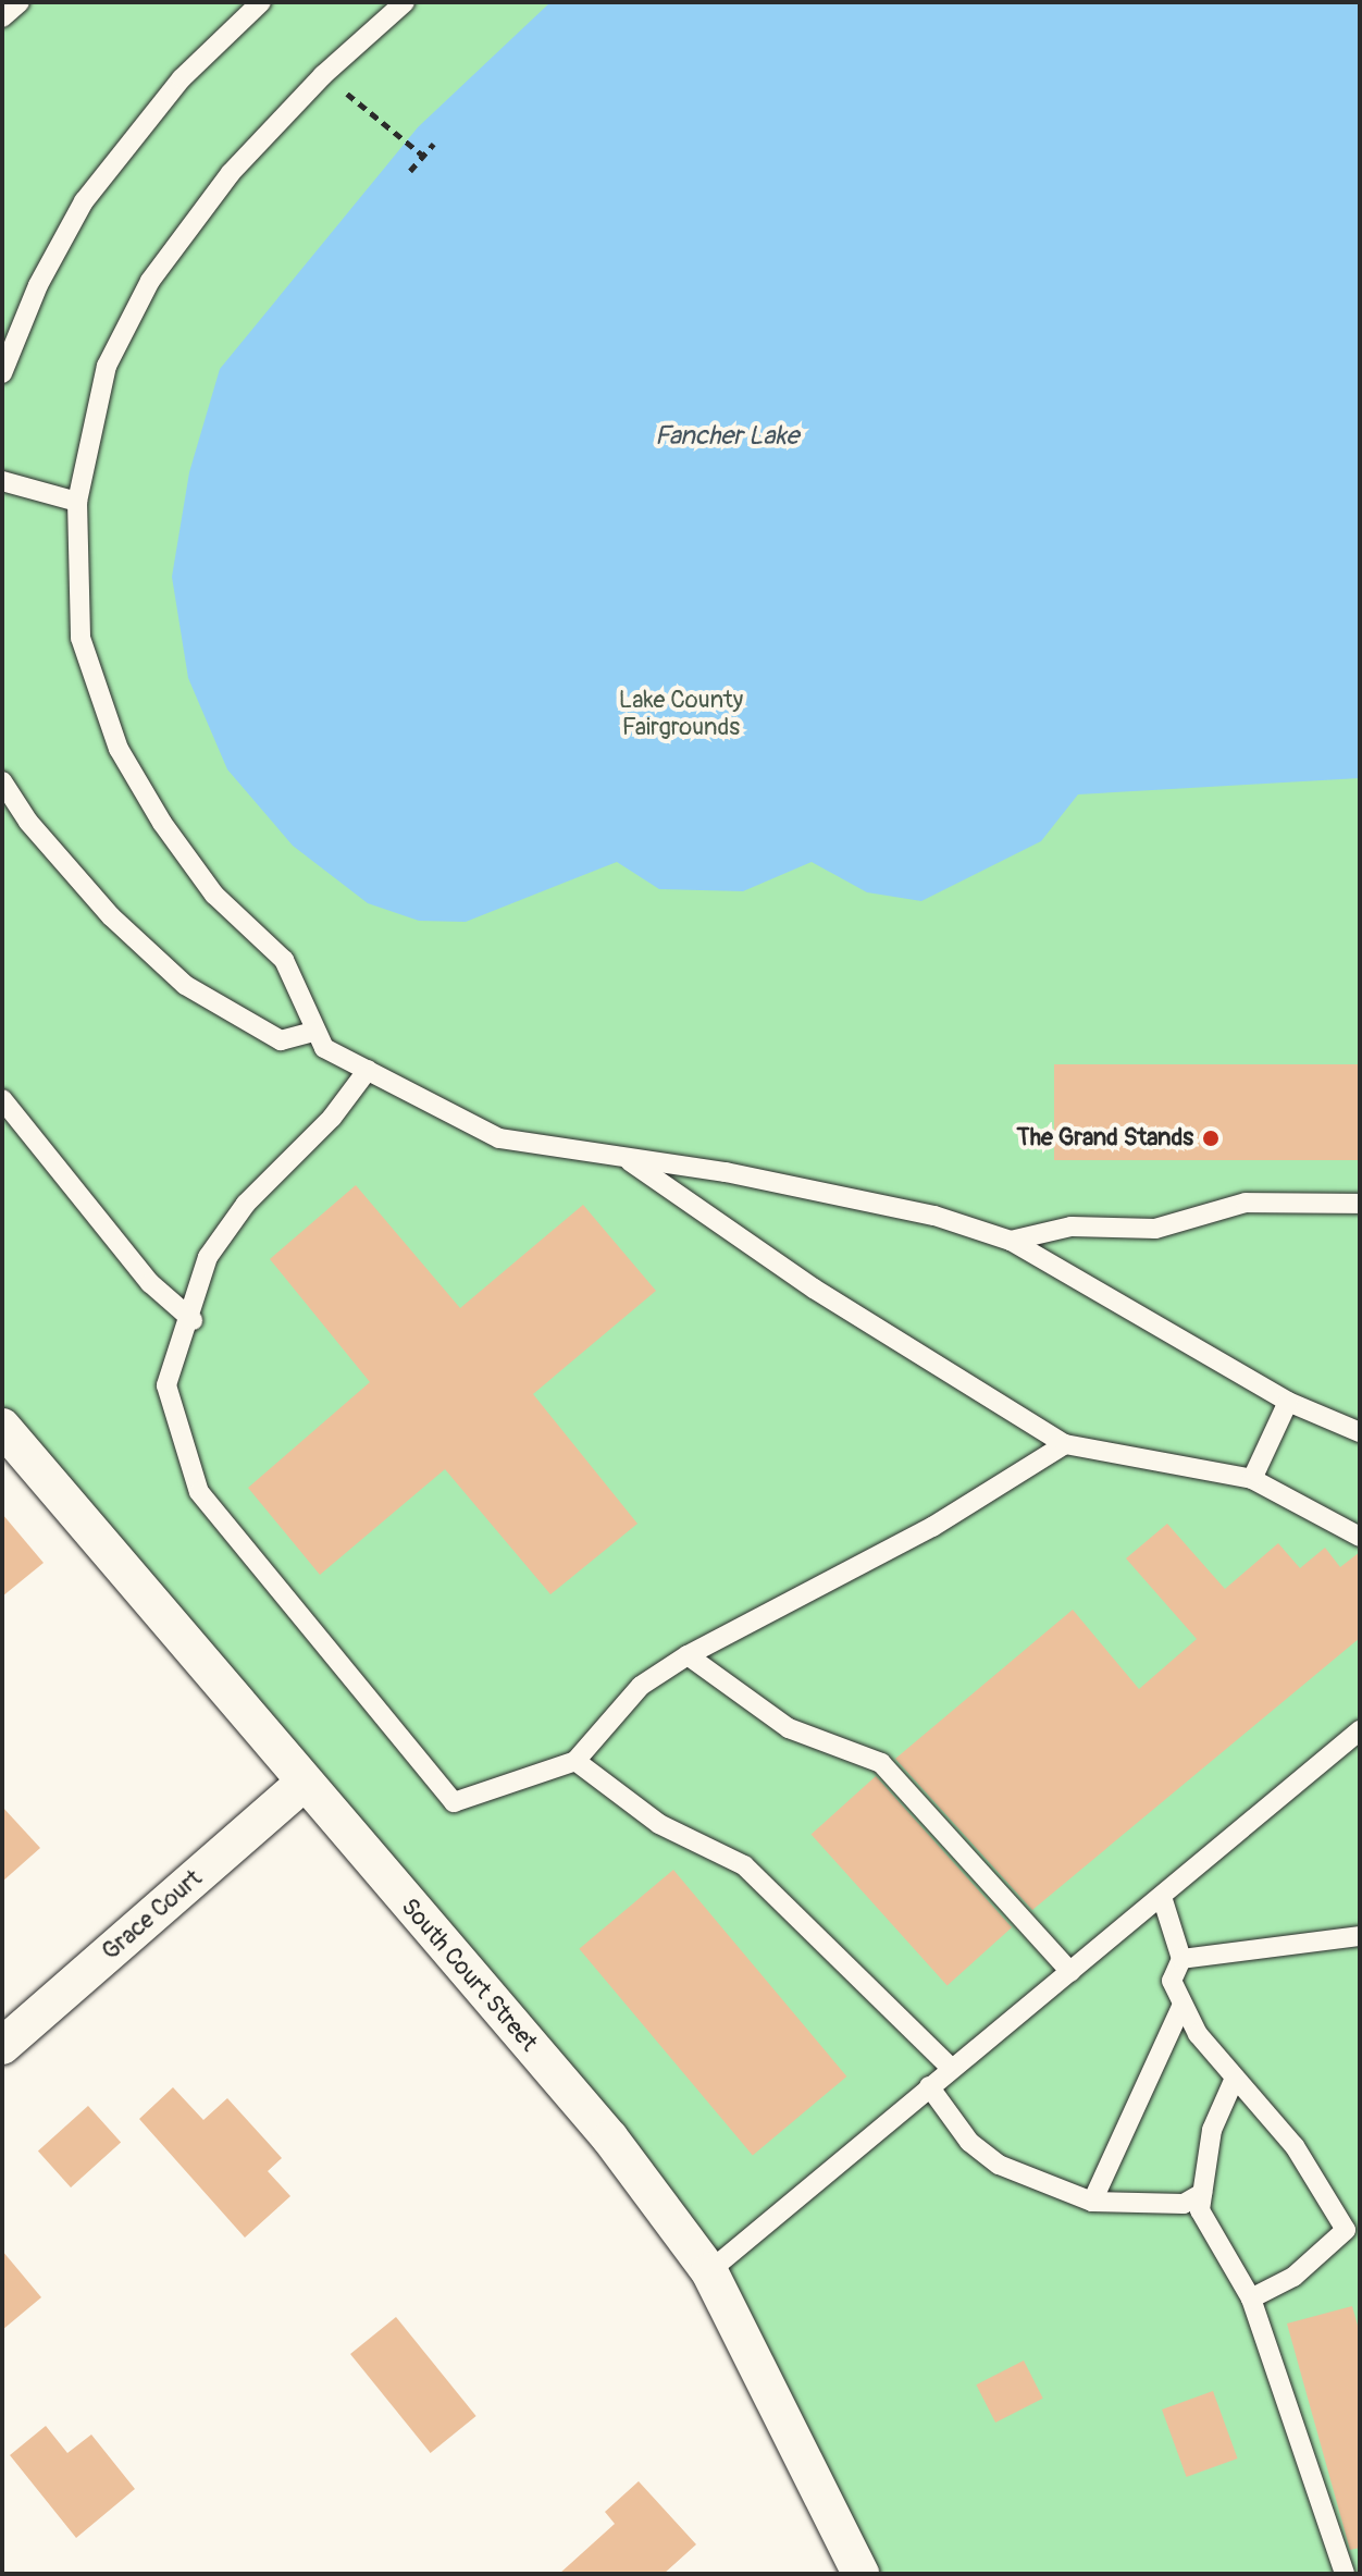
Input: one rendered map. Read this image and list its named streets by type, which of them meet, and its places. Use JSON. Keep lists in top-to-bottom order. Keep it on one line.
{"streets":{"street":["Grace Court","South Court Street"]},"crossings":[["Grace Court","South Court Street"]],"water":["Fancher Lake"],"parks":["Lake County Fairgrounds"],"places":["The Grand Stands"]}
